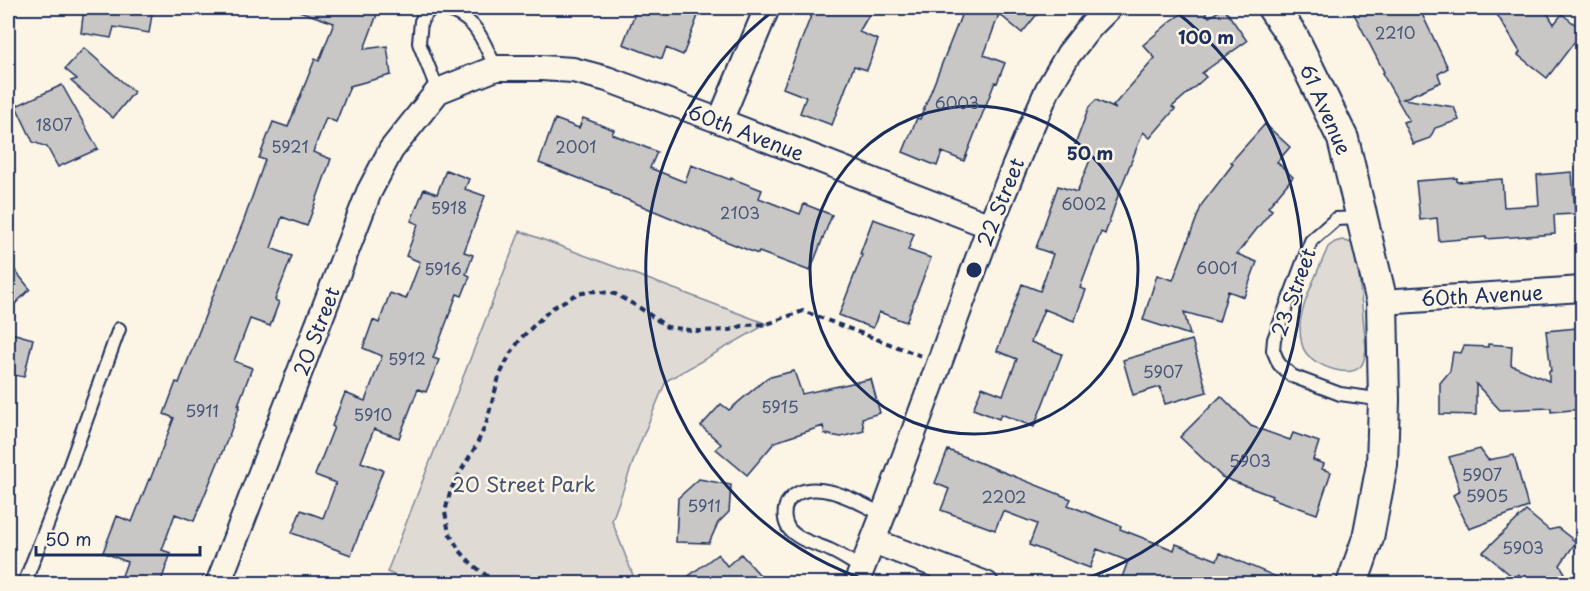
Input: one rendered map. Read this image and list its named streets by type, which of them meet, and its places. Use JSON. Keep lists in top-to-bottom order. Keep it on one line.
{"streets":{"street":["61 Avenue","60th Avenue","22 Street","20 Street"],"lane":["23 Street"]},"crossings":[["61 Avenue","23 Street"],["60th Avenue","22 Street"],["60th Avenue","20 Street"]],"parks":["20 Street Park"],"house_numbers":["2210","6003","1807","5921","2001","6002","5918","2103","6001","5916","5912","5907","5915","5911","5910","5903","5907","5905","2202","5911","5903"],"scale_bar":"50 m","rings":["100 m","50 m"]}
